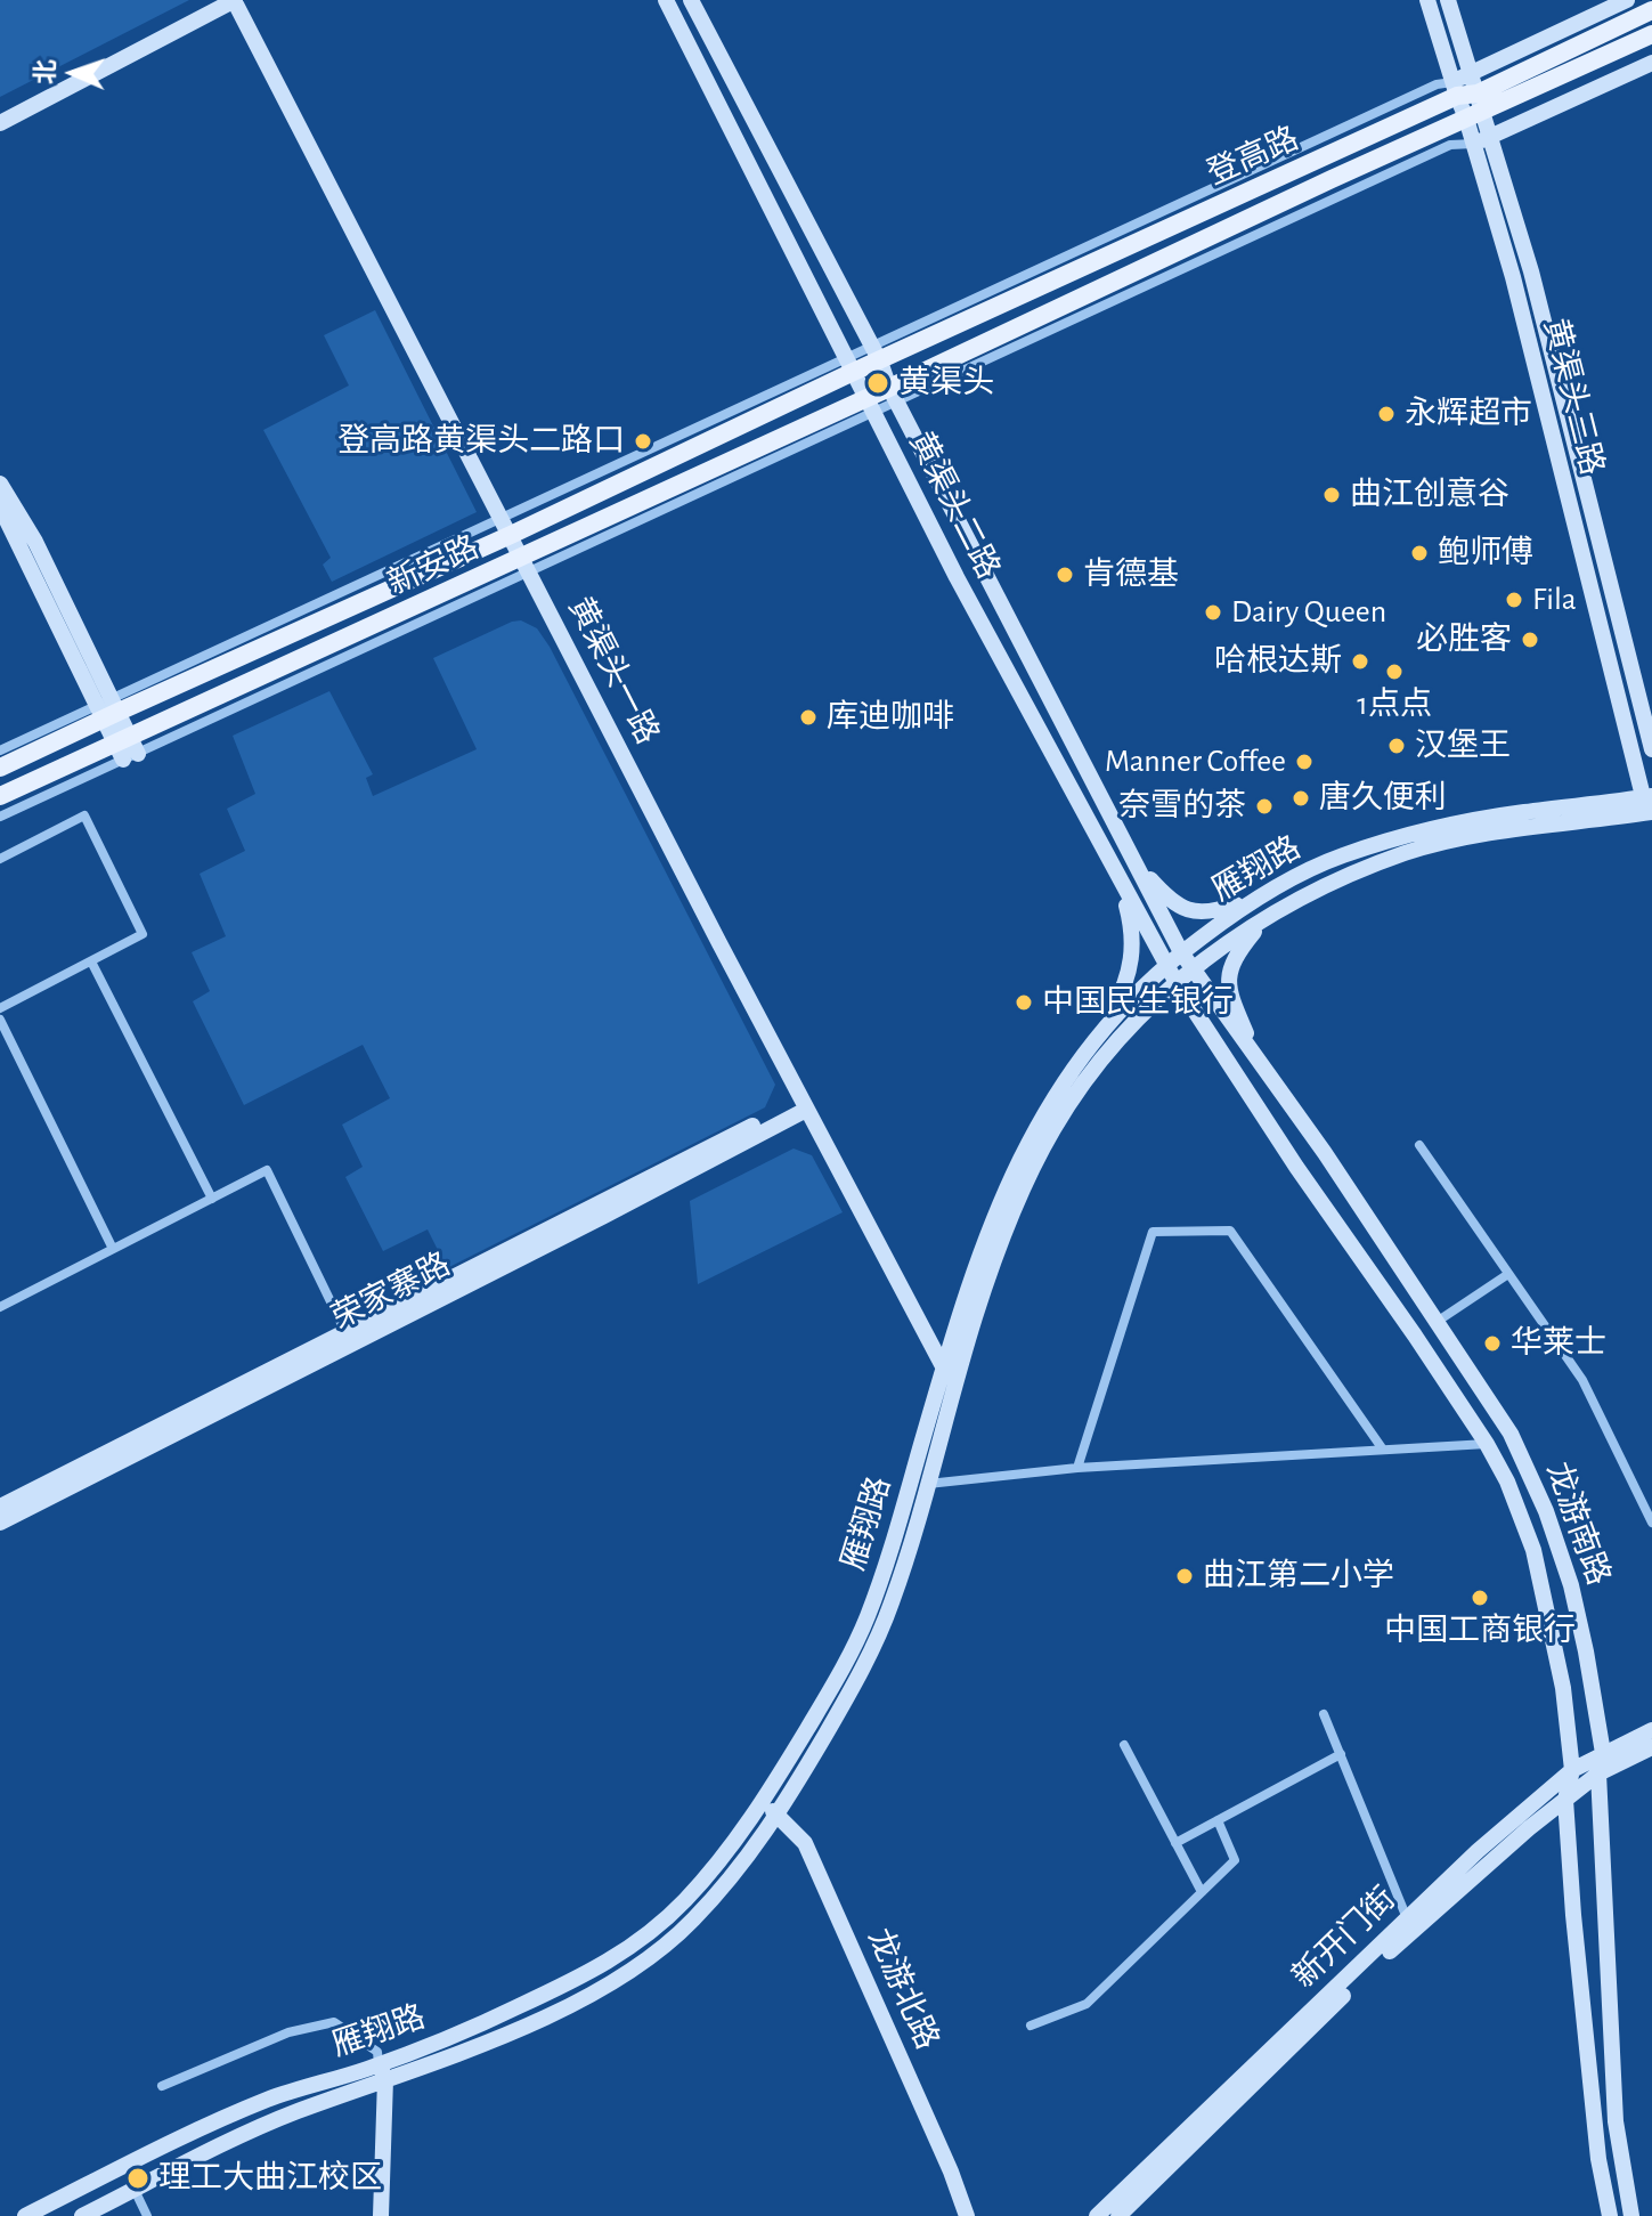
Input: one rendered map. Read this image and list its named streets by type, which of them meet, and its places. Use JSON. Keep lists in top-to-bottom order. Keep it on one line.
{"streets":{"main road":["登高路","黄渠头三路","黄渠头二路","新安路","黄渠头一路","雁翔路","荣家寨路","龙游南路","新开门街","龙游北路"]},"crossings":[["登高路","黄渠头三路"],["登高路","黄渠头二路"],["登高路","新安路"],["黄渠头三路","雁翔路"],["黄渠头二路","新安路"],["黄渠头二路","雁翔路"],["黄渠头二路","龙游南路"],["新安路","黄渠头一路"],["黄渠头一路","雁翔路"],["黄渠头一路","荣家寨路"],["雁翔路","龙游南路"],["雁翔路","龙游北路"],["龙游南路","新开门街"]],"places":["黄渠头","永辉超市","登高路黄渠头二路口","曲江创意谷","鲍师傅","肯德基","Fila","Dairy Queen","必胜客","哈根达斯","1点点","库迪咖啡","汉堡王","Manner Coffee","唐久便利","奈雪的茶","中国民生银行","华莱士","曲江第二小学","中国工商银行","理工大曲江校区"],"north":"left"}
